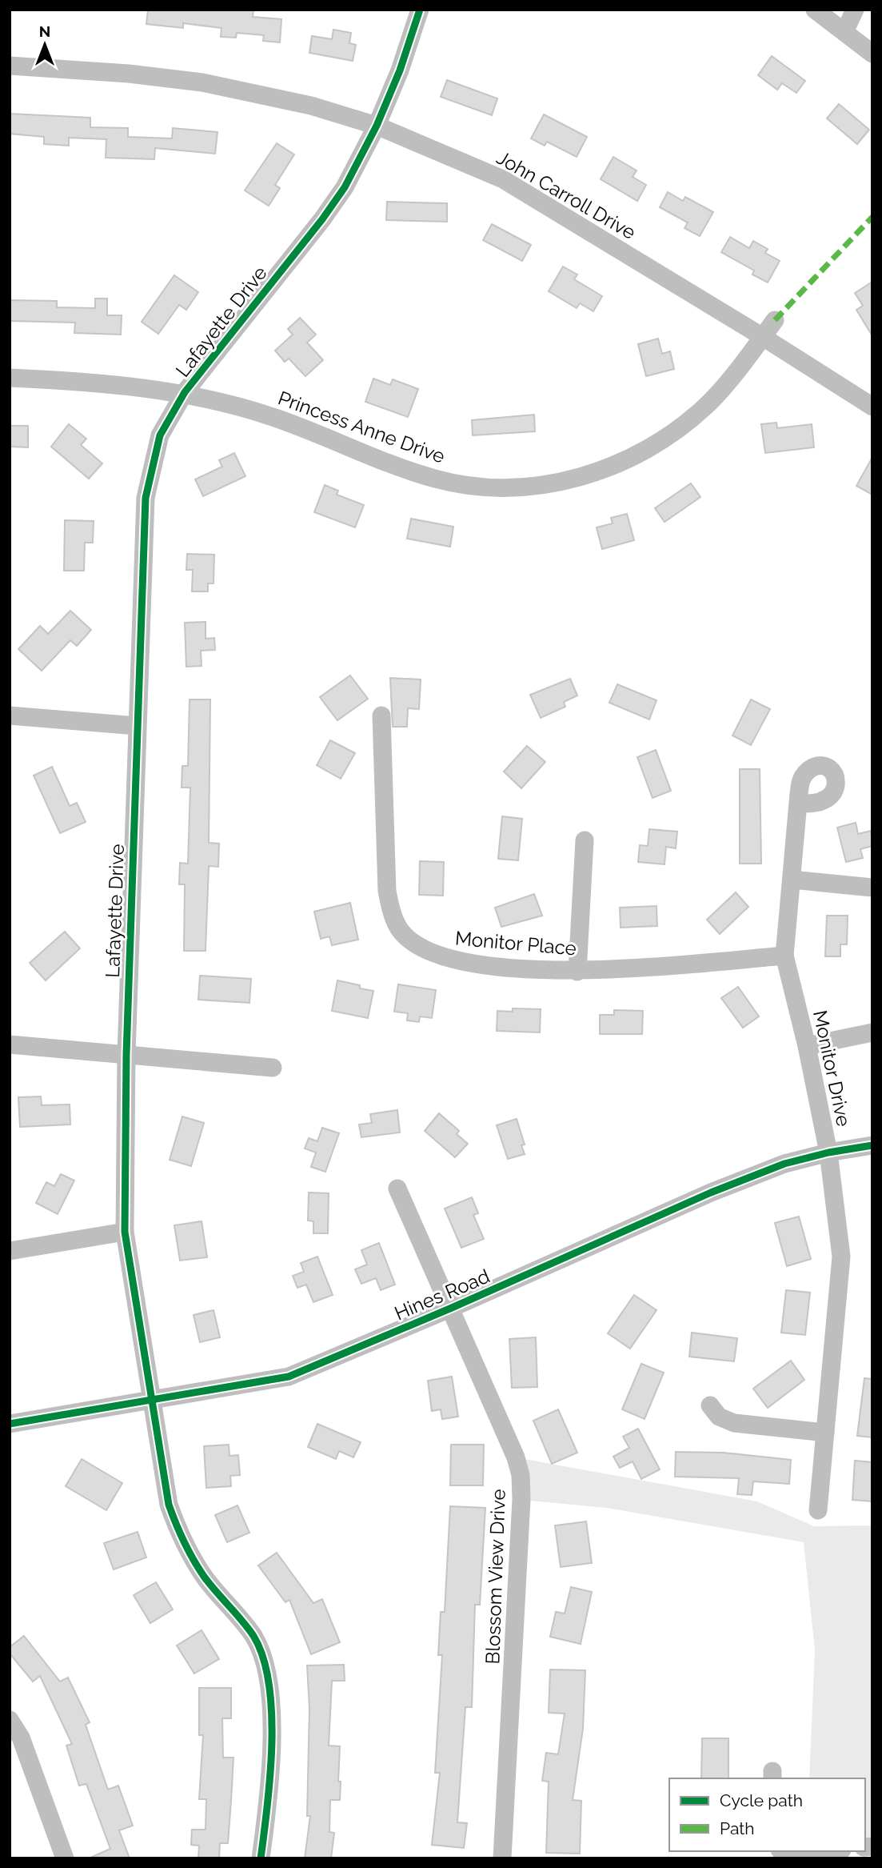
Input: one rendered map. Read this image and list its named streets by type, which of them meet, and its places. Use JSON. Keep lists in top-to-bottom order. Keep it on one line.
{"streets":{"street":["John Carroll Drive","Lafayette Drive","Princess Anne Drive","Monitor Place","Monitor Drive","Hines Road","Blossom View Drive"]},"crossings":[["John Carroll Drive","Lafayette Drive"],["John Carroll Drive","Princess Anne Drive"],["Lafayette Drive","Princess Anne Drive"],["Lafayette Drive","Hines Road"],["Monitor Place","Monitor Drive"],["Monitor Drive","Hines Road"],["Hines Road","Blossom View Drive"]],"legend":["Cycle path","Path"],"north":"top"}
